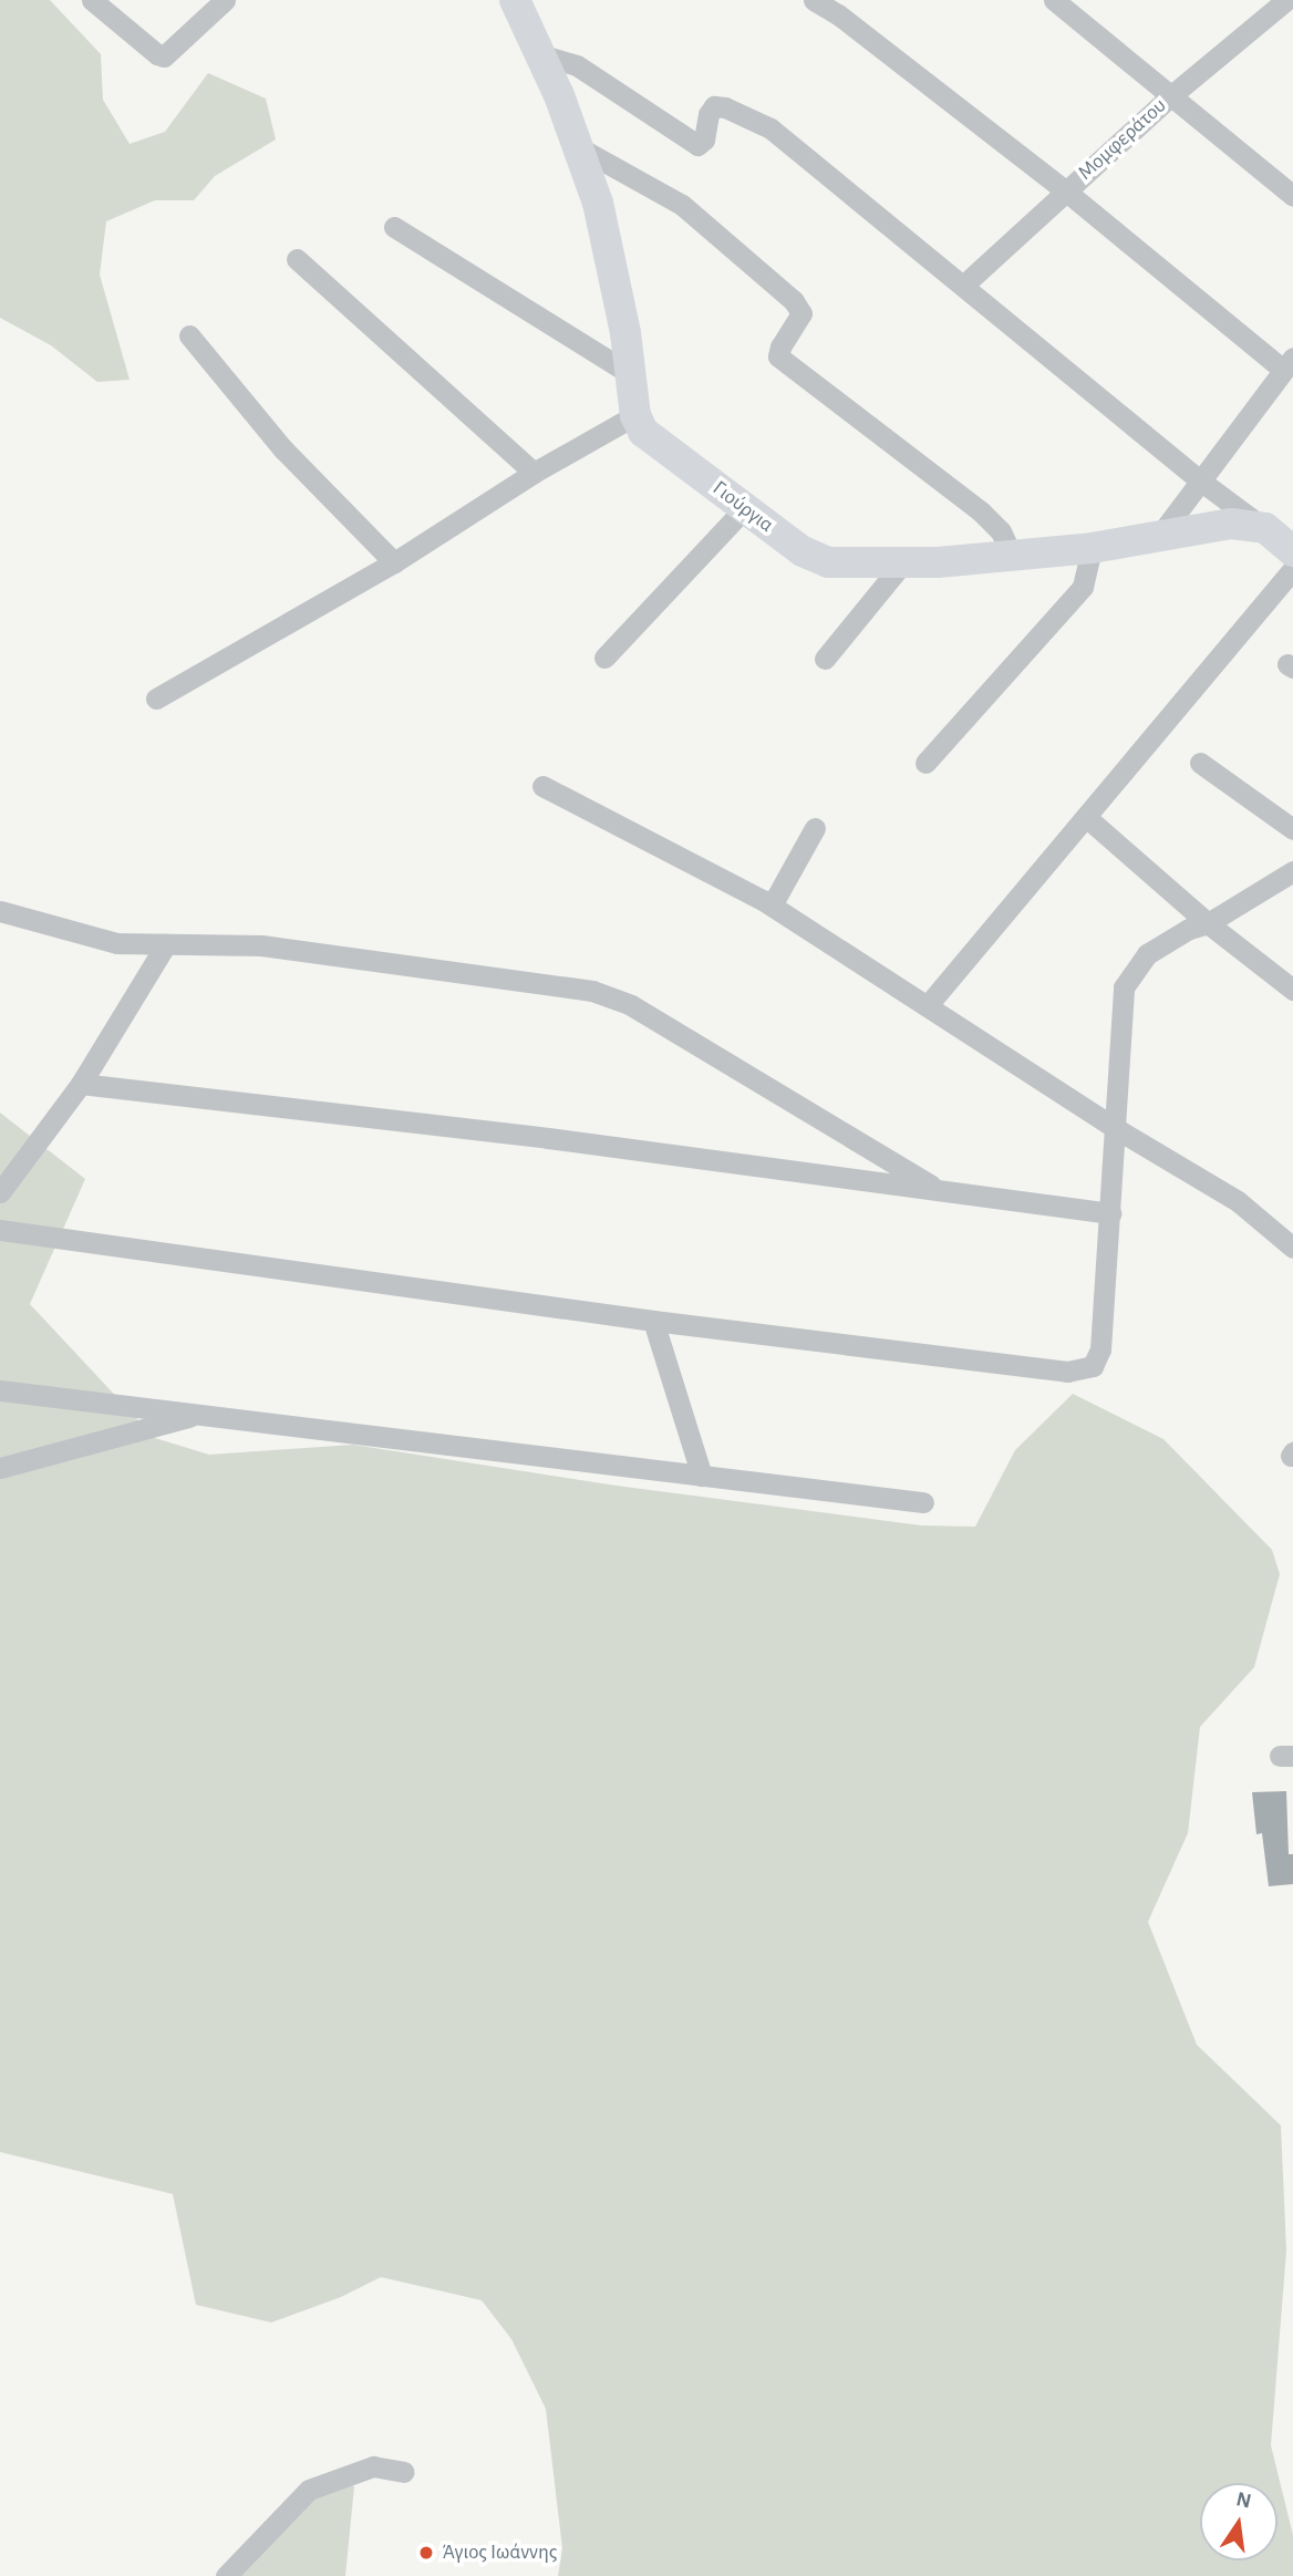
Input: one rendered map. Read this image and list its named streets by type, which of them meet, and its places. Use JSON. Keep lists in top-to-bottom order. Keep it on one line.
{"streets":{"street":["Μομφεράτου","Γιούργια"]},"places":["Άγιος Ιωάννης"],"north":"top"}
